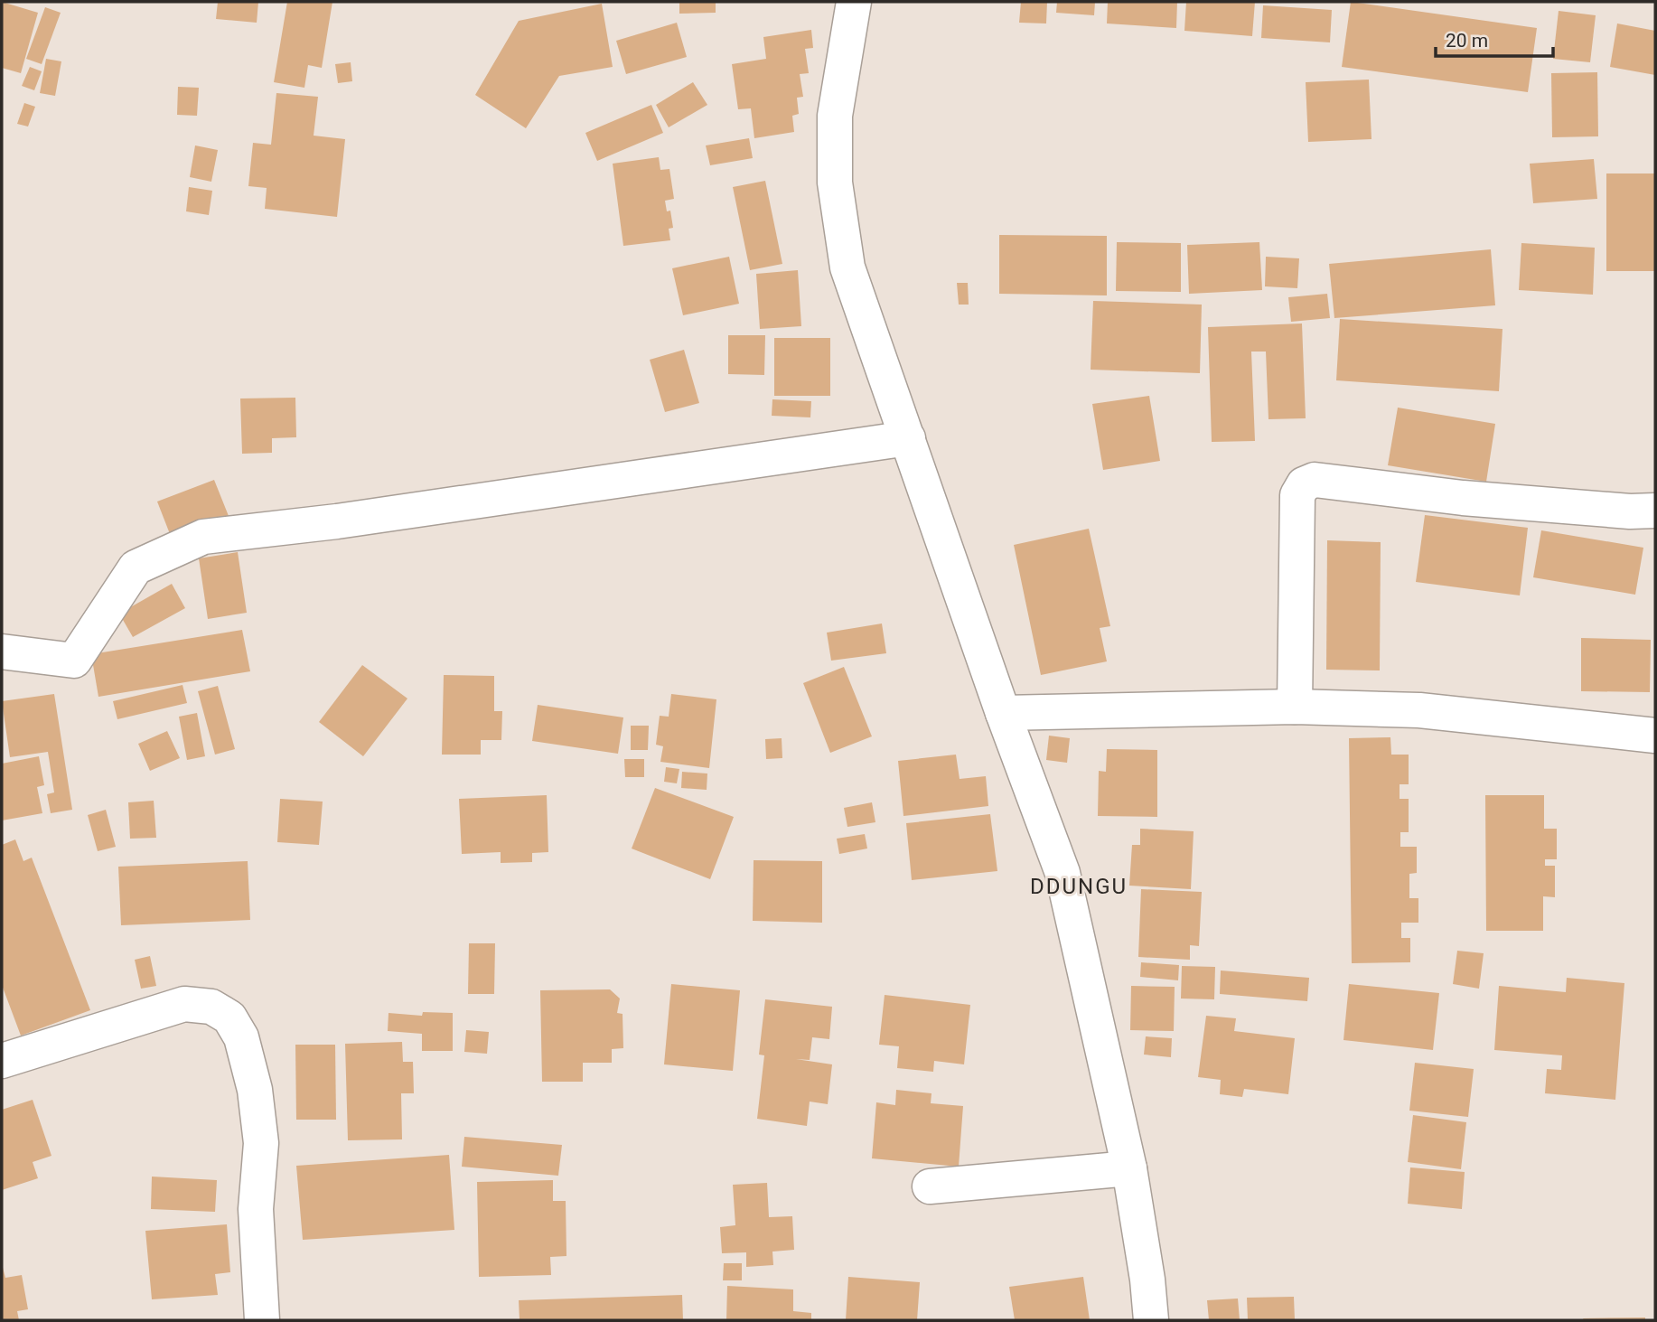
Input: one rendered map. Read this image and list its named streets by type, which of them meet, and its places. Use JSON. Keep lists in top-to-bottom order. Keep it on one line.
{"districts":["DDUNGU"],"scale_bar":"20 m"}
